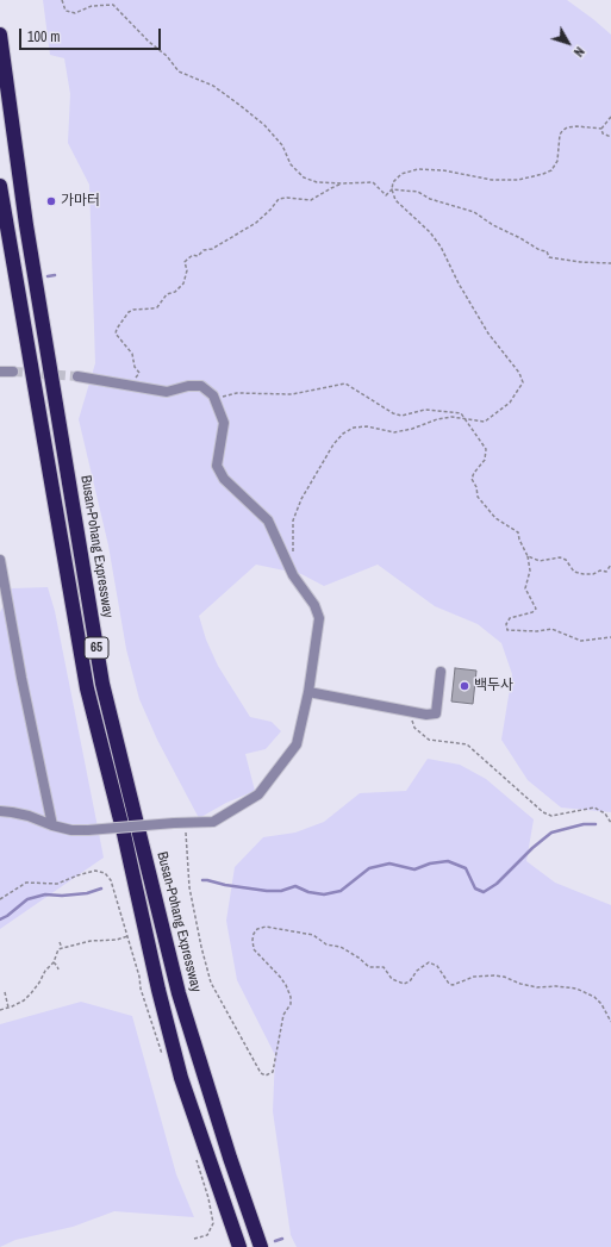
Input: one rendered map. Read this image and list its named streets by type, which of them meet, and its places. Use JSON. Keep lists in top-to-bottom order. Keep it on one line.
{"streets":{"highway":["Busan-Pohang Expressway","65"]},"places":["가마터","백두사"],"scale_bar":"100 m","north":"bottom right"}
